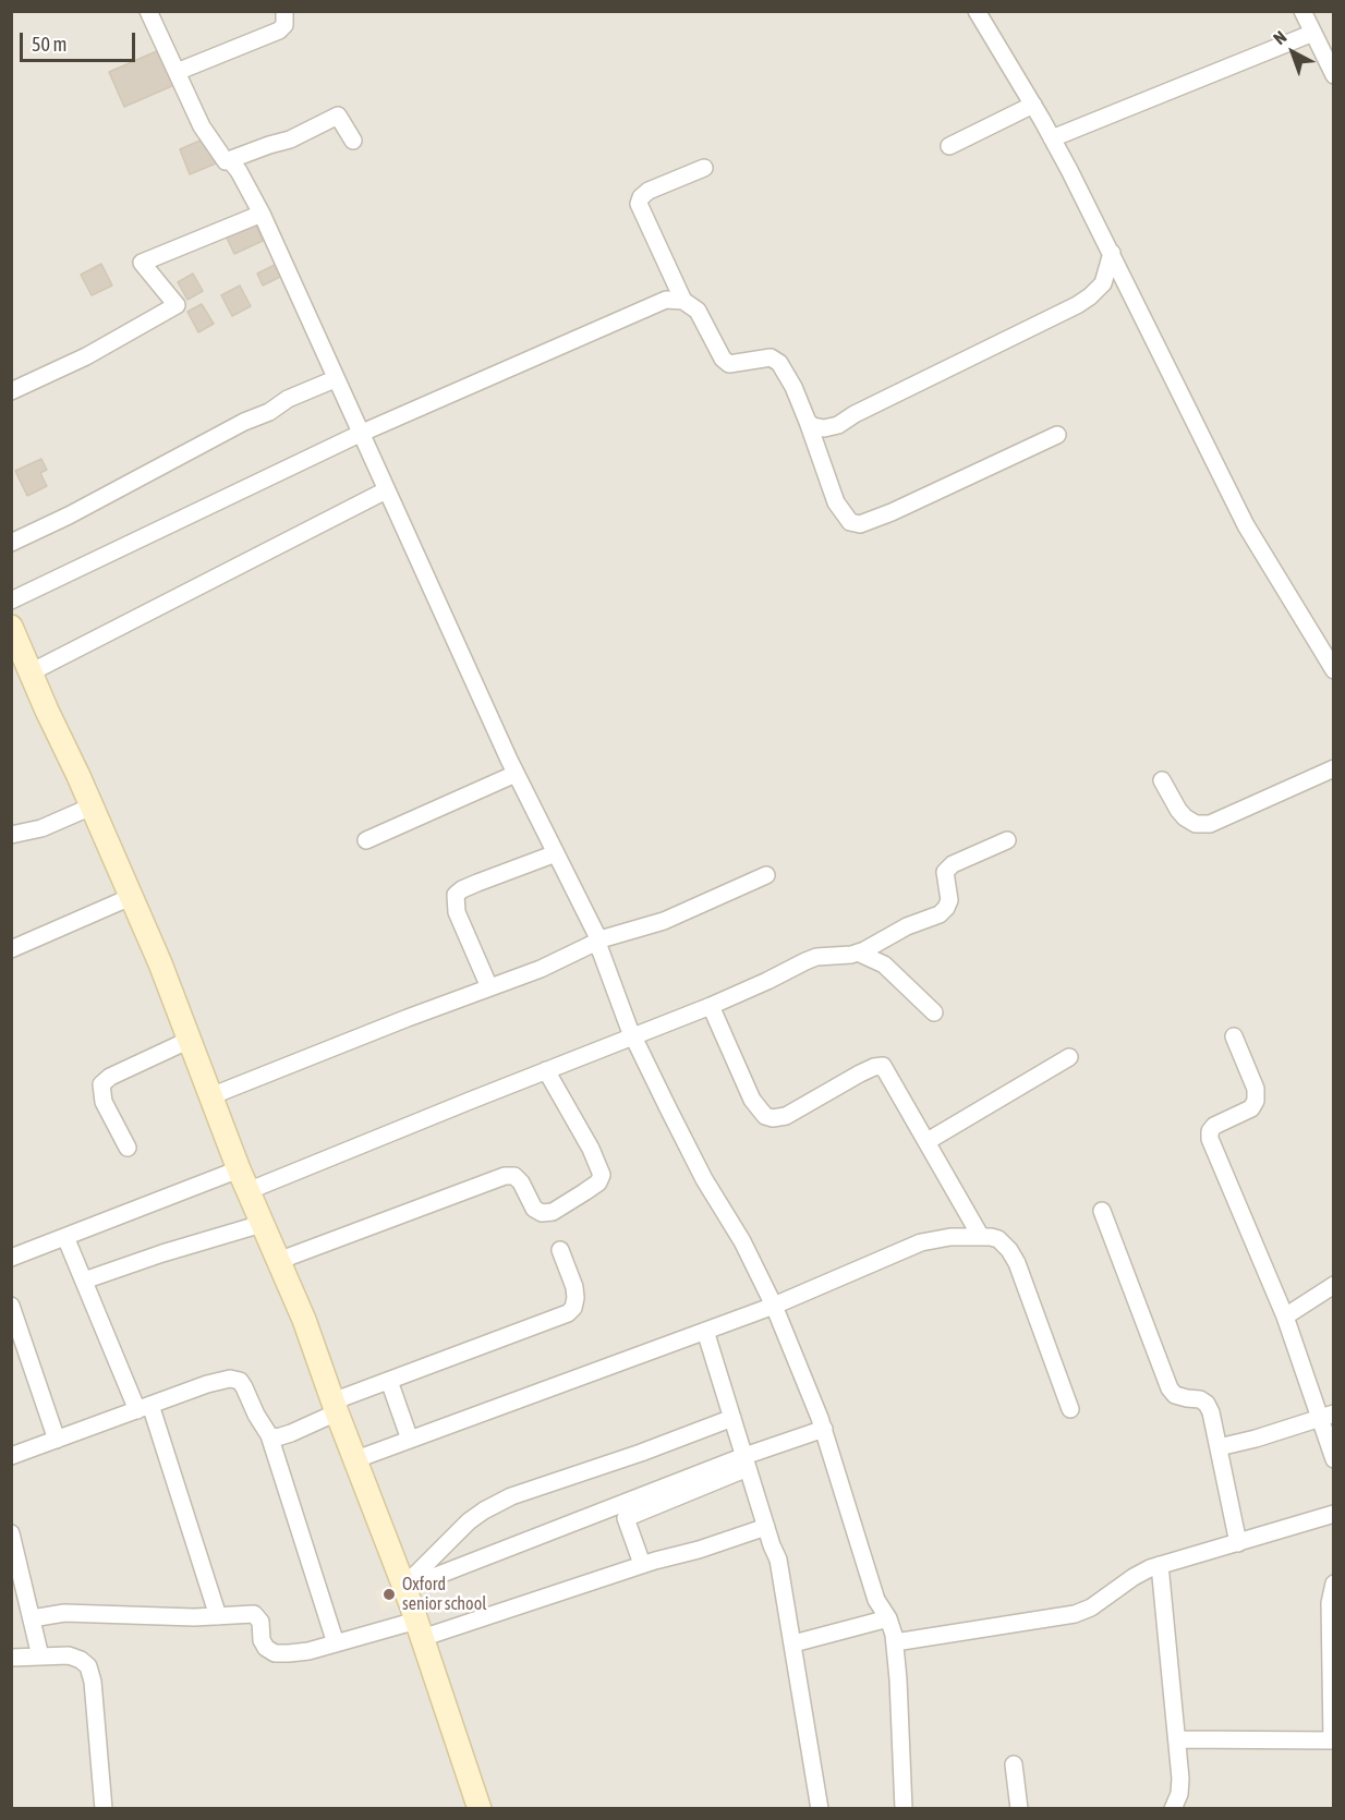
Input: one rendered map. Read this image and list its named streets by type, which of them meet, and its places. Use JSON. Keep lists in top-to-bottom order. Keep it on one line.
{"places":["Oxford senior school"],"scale_bar":"50 m","north":"top left"}
